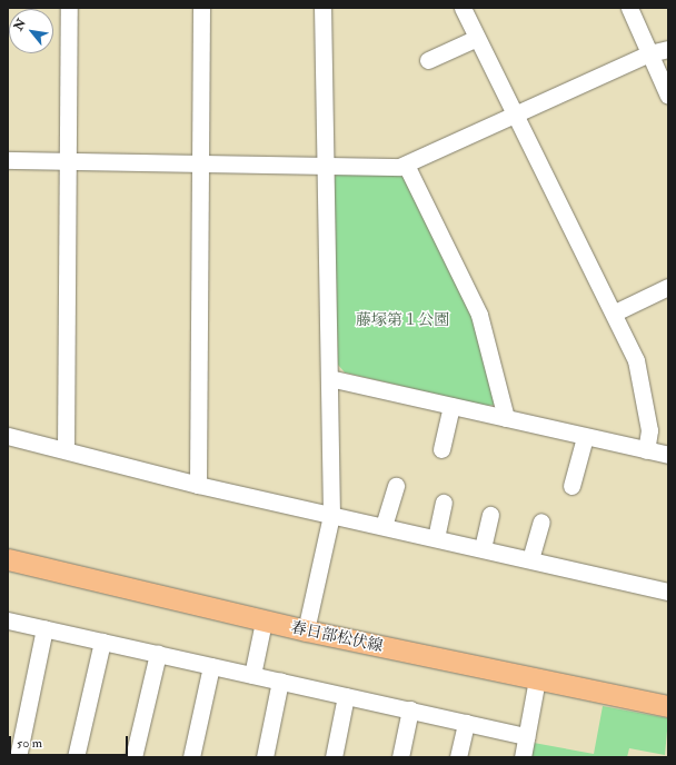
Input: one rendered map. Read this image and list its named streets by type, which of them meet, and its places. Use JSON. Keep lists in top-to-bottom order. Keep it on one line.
{"streets":{"main road":["春日部松伏線"]},"parks":["藤塚第１公園"],"scale_bar":"50 m","north":"top left"}
